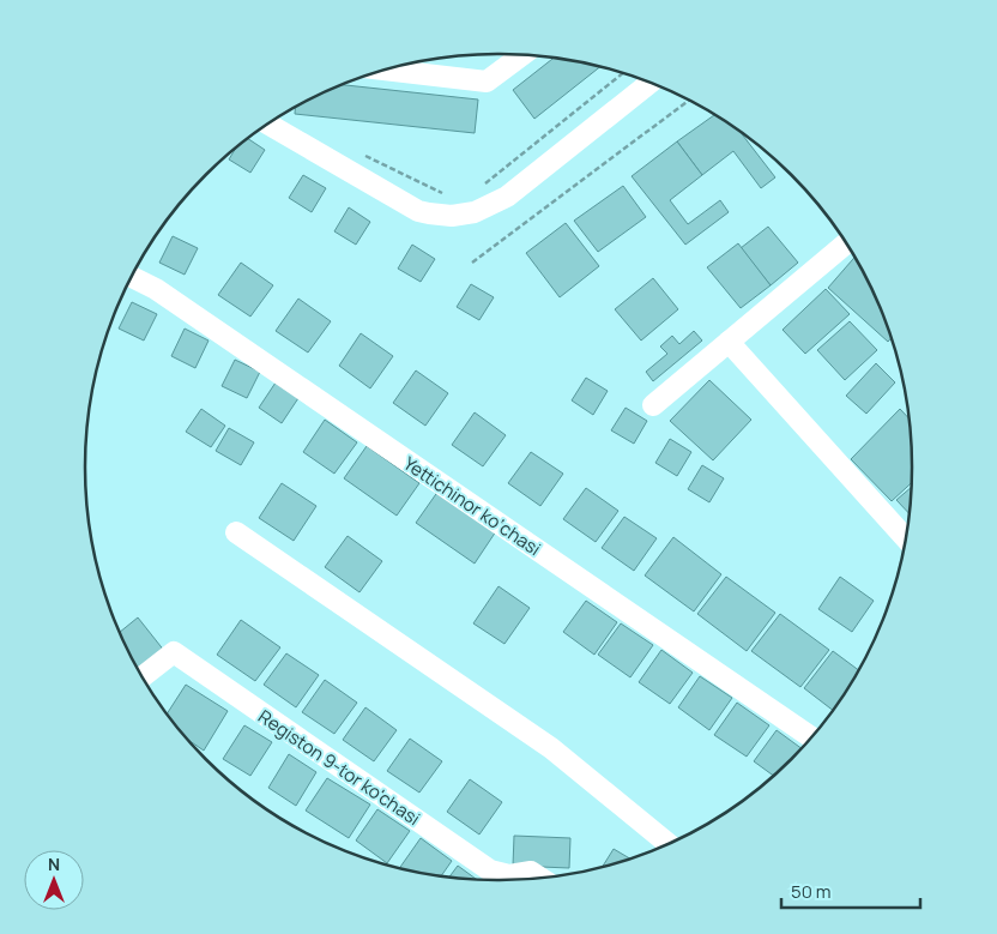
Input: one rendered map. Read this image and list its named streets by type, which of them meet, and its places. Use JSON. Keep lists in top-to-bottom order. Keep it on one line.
{"streets":{"street":["Yettichinor ko‘chasi","Registon 9-tor ko'chasi"]},"scale_bar":"50 m","north":"top"}
